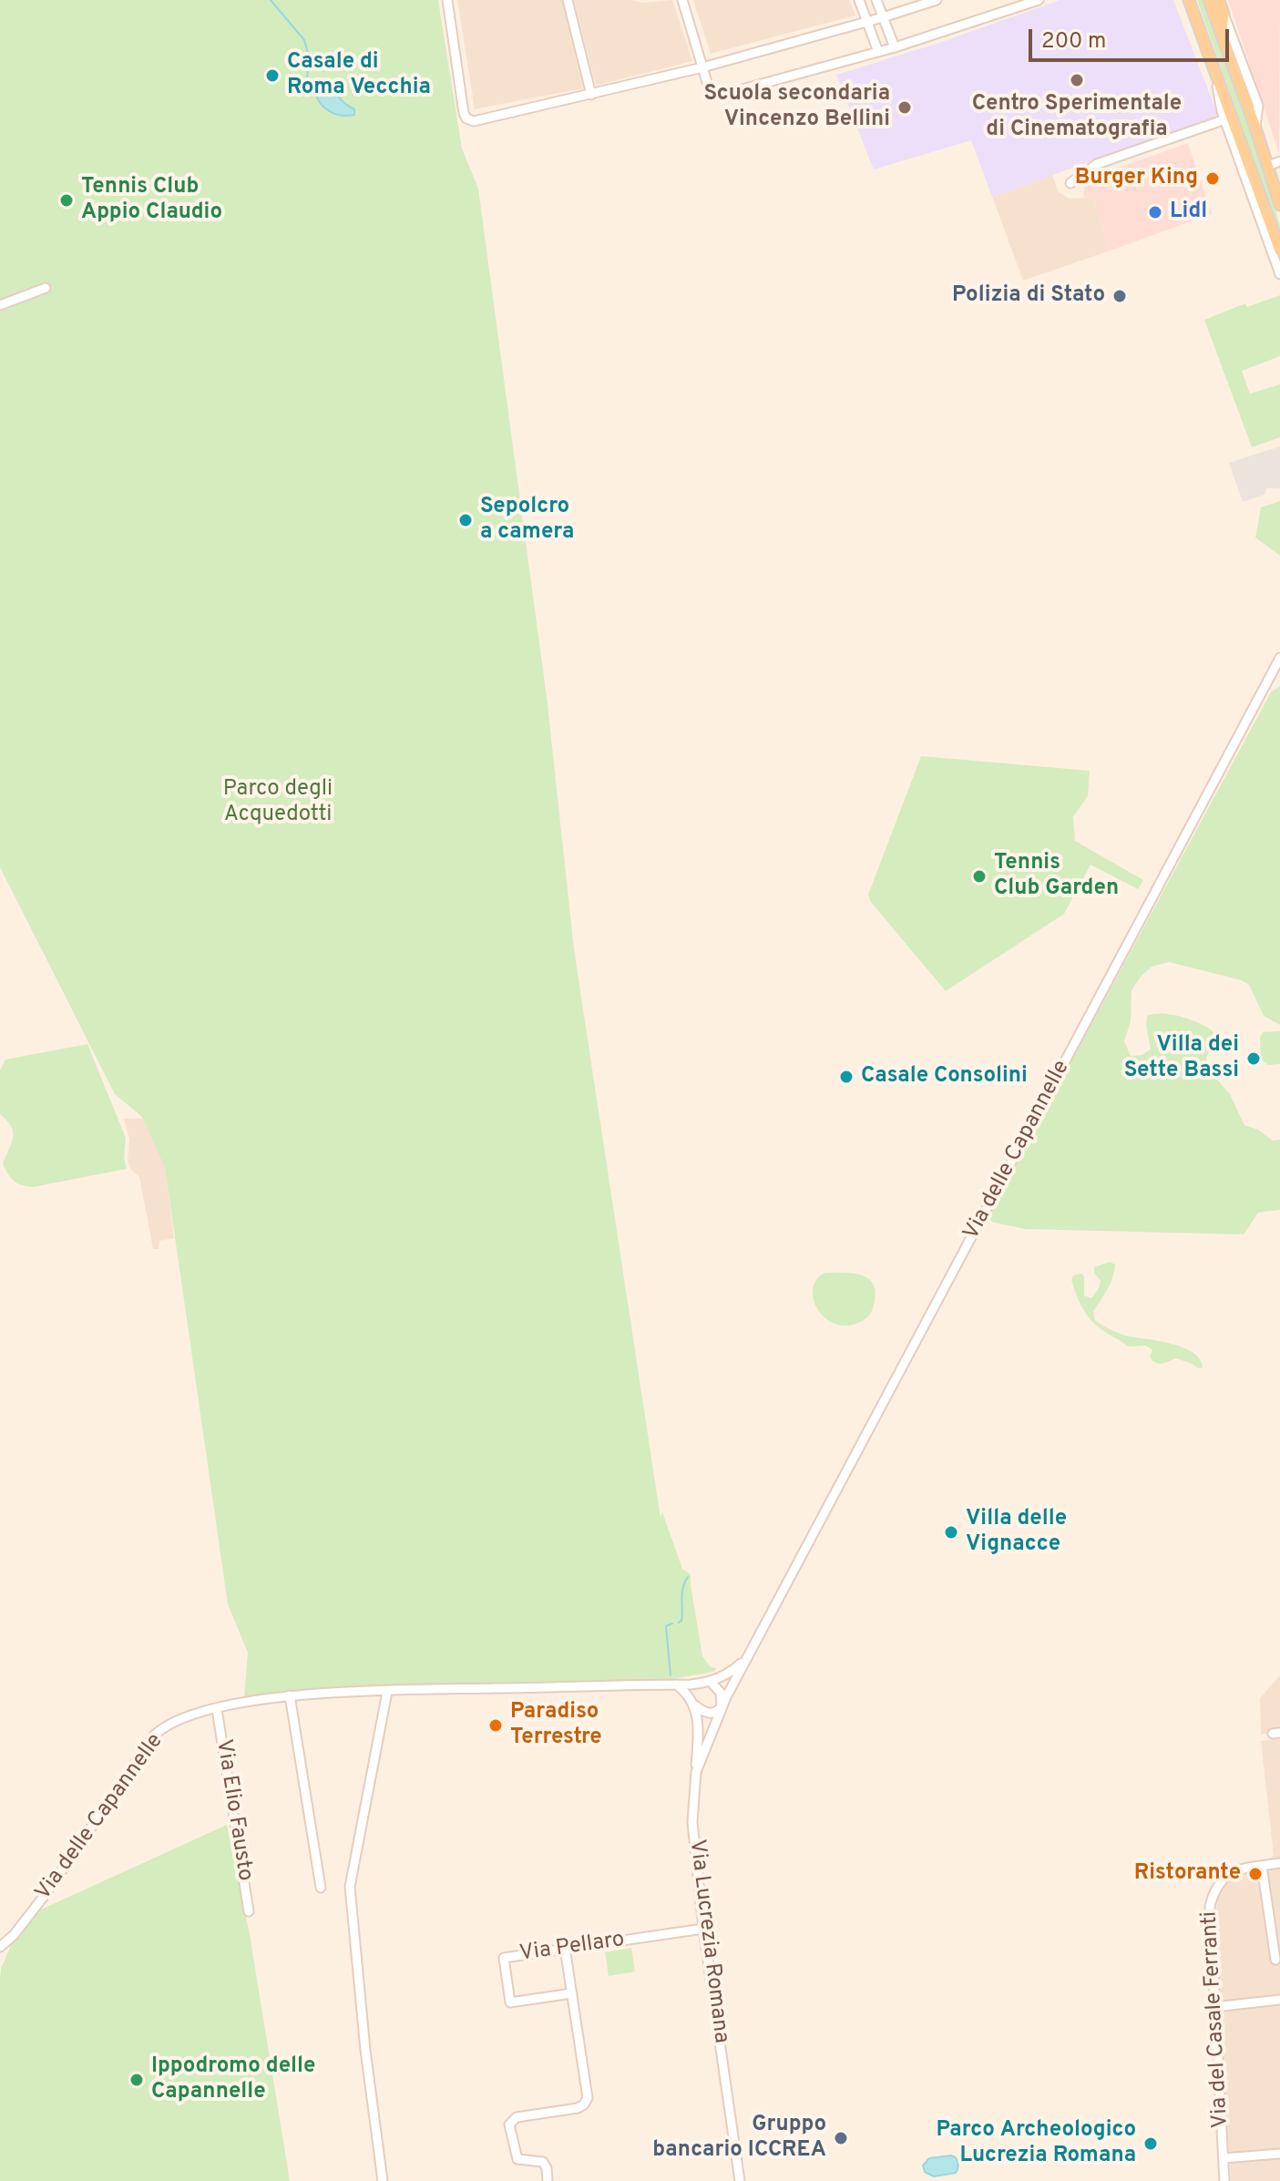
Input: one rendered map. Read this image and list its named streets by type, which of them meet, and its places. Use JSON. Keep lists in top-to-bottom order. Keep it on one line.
{"streets":{"street":["Via delle Capannelle","Via Elio Fausto","Via Lucrezia Romana","Via Pellaro","Via del Casale Ferranti"]},"crossings":[["Via delle Capannelle","Via Elio Fausto"],["Via delle Capannelle","Via Lucrezia Romana"],["Via Lucrezia Romana","Via Pellaro"]],"parks":["Parco degli Acquedotti"],"places":["Casale di Roma Vecchia","Centro Sperimentale di Cinematografia","Scuola secondaria Vincenzo Bellini","Burger King","Tennis Club Appio Claudio","Lidl","Polizia di Stato","Sepolcro a camera","Tennis Club Garden","Villa dei Sette Bassi","Casale Consolini","Villa delle Vignacce","Paradiso Terrestre","Ristorante","Ippodromo delle Capannelle","Gruppo bancario ICCREA","Parco Archeologico Lucrezia Romana"],"scale_bar":"200 m"}
